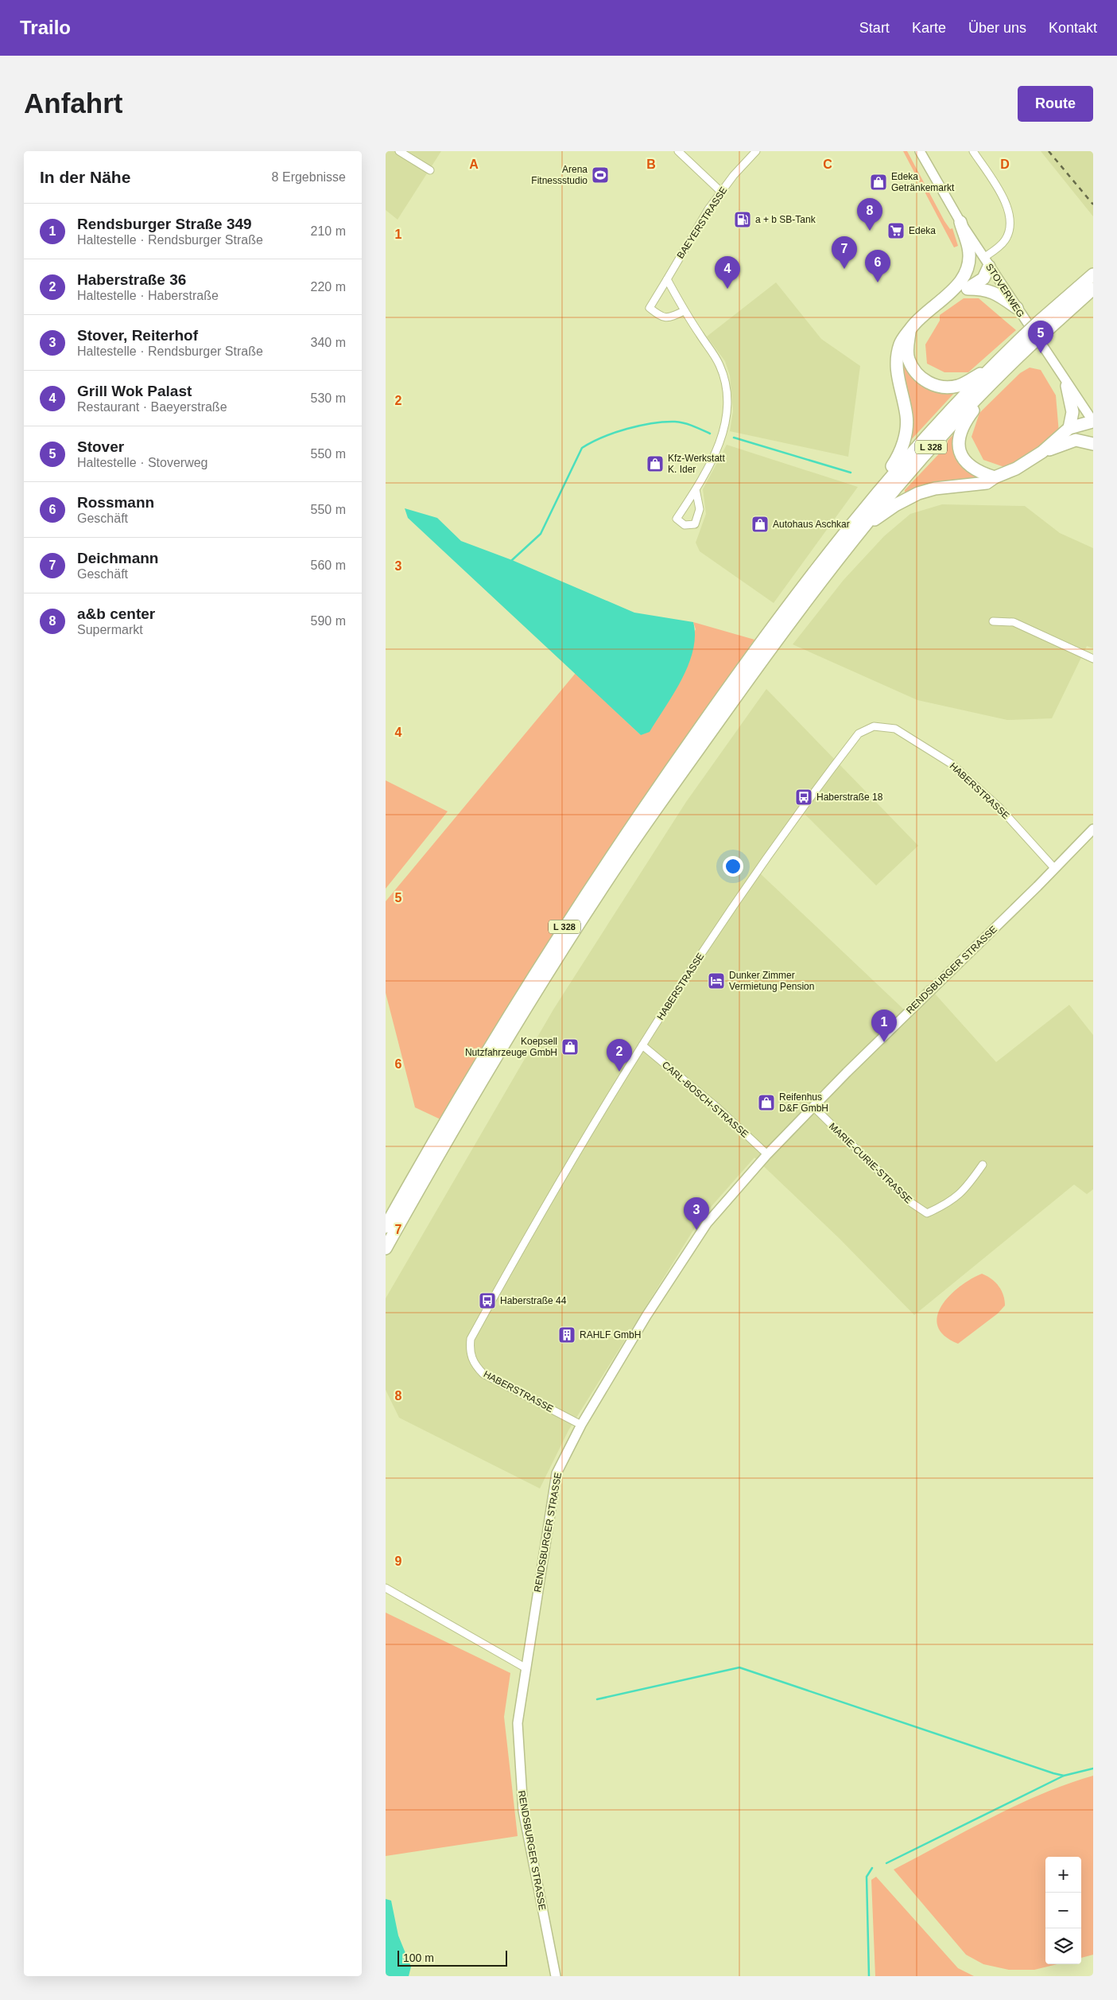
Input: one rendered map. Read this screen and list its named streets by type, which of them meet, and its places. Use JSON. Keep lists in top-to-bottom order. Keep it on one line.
{"streets":{"highway":["L 328"],"street":["BAEYERSTRASSE","STOVERWEG","HABERSTRASSE","RENDSBURGER STRASSE","CARL-BOSCH-STRASSE","MARIE-CURIE-STRASSE"]},"crossings":[["HABERSTRASSE","RENDSBURGER STRASSE"],["HABERSTRASSE","CARL-BOSCH-STRASSE"],["RENDSBURGER STRASSE","CARL-BOSCH-STRASSE"],["RENDSBURGER STRASSE","MARIE-CURIE-STRASSE"]],"places":{"sports":["Arena Fitnessstudio"],"shop":["Edeka Getränkemarkt","Kfz-Werkstatt K. Ider","Autohaus Aschkar","Koepsell Nutzfahrzeuge GmbH","Reifenhus D&F GmbH"],"fuel station":["a + b SB-Tank"],"supermarket":["Edeka"],"bus stop":["Haberstraße 18","Haberstraße 44"],"hotel":["Dunker Zimmer Vermietung Pension"],"building":["RAHLF GmbH"]},"scale_bar":"100 m","page":{"header":"Trailo","nav":["Start","Karte","Über uns","Kontakt"],"buttons":"Route","title":"Anfahrt","heading":["In der Nähe","8 Ergebnisse"],"pins":["8","7","6","4","5","1","2","3"],"list":[{"mark":"1","name":"Rendsburger Straße 349","note":"Haltestelle · Rendsburger Straße","value":"210 m"},{"mark":"2","name":"Haberstraße 36","note":"Haltestelle · Haberstraße","value":"220 m"},{"mark":"3","name":"Stover, Reiterhof","note":"Haltestelle · Rendsburger Straße","value":"340 m"},{"mark":"4","name":"Grill Wok Palast","note":"Restaurant · Baeyerstraße","value":"530 m"},{"mark":"5","name":"Stover","note":"Haltestelle · Stoverweg","value":"550 m"},{"mark":"6","name":"Rossmann","note":"Geschäft","value":"550 m"},{"mark":"7","name":"Deichmann","note":"Geschäft","value":"560 m"},{"mark":"8","name":"a&b center","note":"Supermarkt","value":"590 m"}],"map_buttons":["+","−"],"scale":"100 m"},"grid":{"columns":["A","B","C","D"],"rows":["1","2","3","4","5","6","7","8","9"]}}
